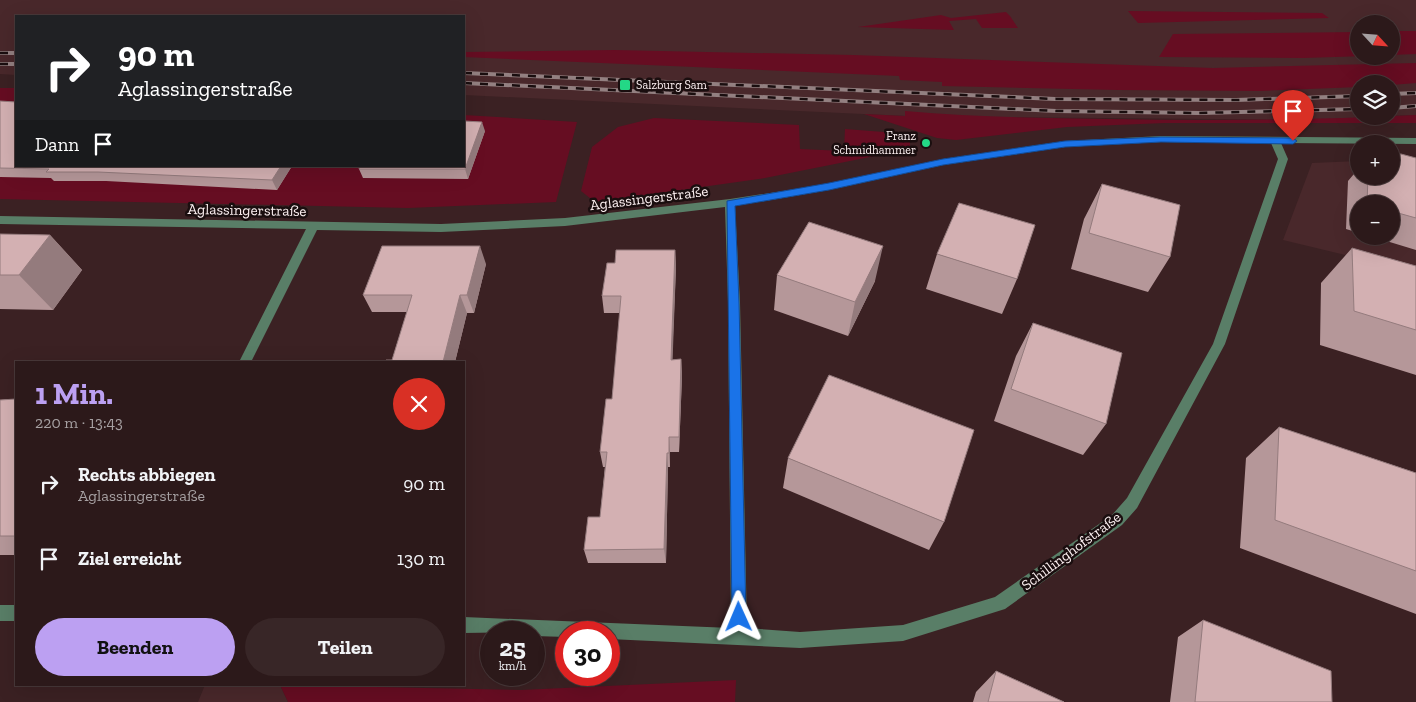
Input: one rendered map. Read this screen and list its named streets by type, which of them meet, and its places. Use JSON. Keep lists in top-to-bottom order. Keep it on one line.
{"streets":{"street":["Aglassingerstraße","Schillinghofstraße"]},"crossings":[["Aglassingerstraße","Schillinghofstraße"]],"places":{"transit":["Salzburg Sam"],"other":["Franz Schmidhammer"]},"north":"bottom right","page":{"map_buttons":["+","−"],"turn":["90 m","Aglassingerstraße"],"then":"Dann","heading":["1 Min.","220 m · 13:43"],"list":[{"name":"Rechts abbiegen","note":"Aglassingerstraße","value":"90 m"},{"name":"Ziel erreicht","value":"130 m"}],"buttons":["Beenden","Teilen"],"speed":"25 km/h","limit":"30"}}
